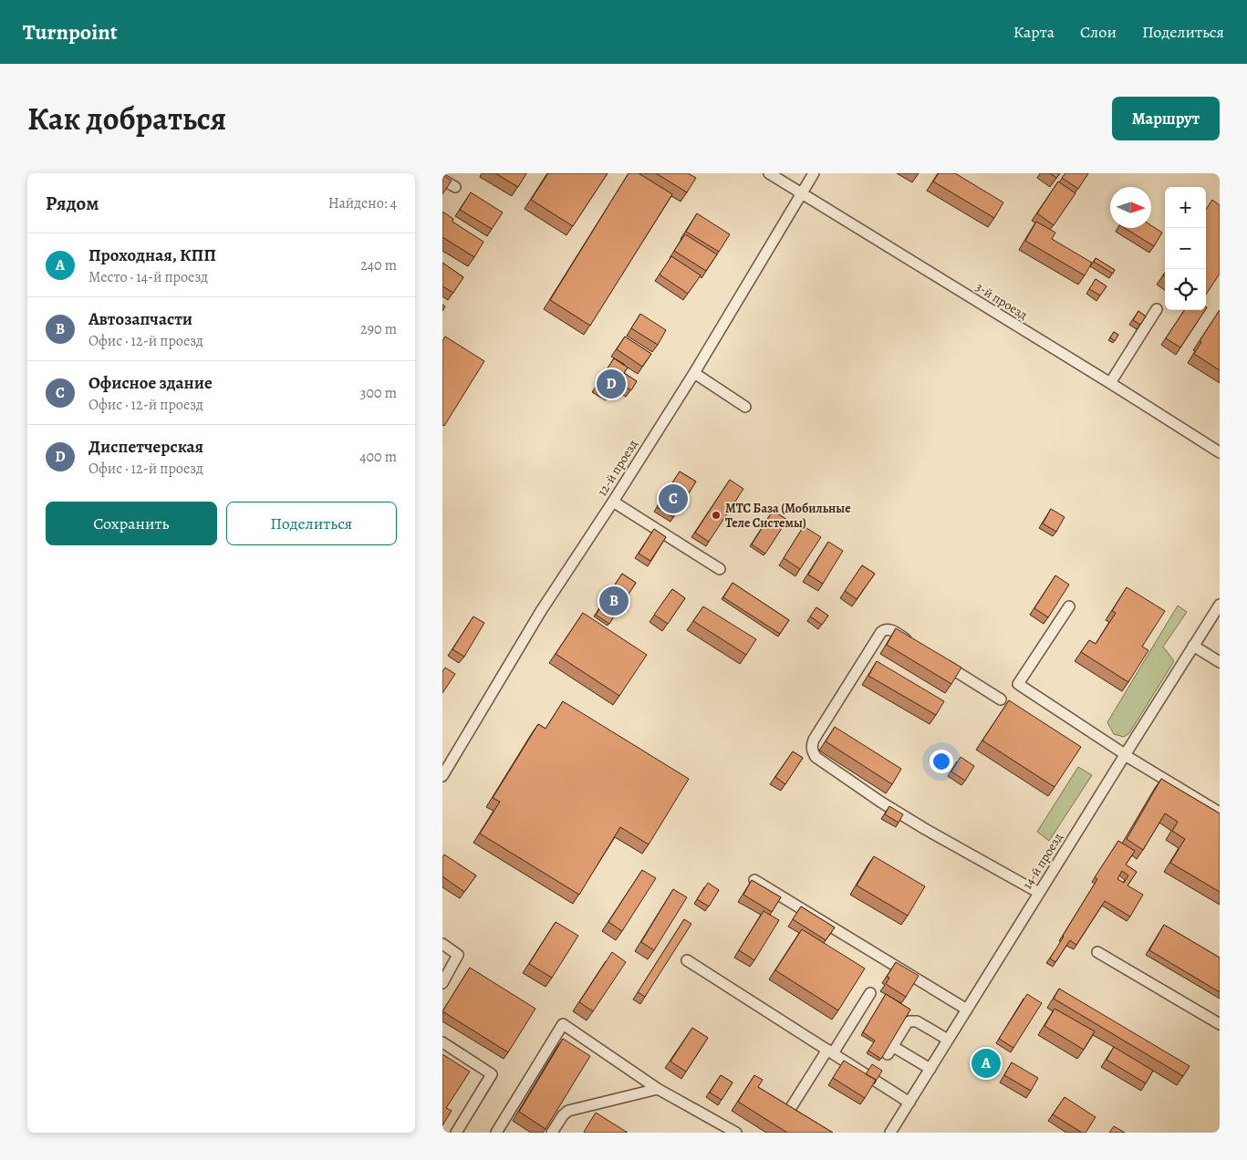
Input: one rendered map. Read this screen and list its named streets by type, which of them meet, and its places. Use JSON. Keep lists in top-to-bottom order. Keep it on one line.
{"streets":{"street":["3-й проезд","12-й проезд","14-й проезд"]},"crossings":[["3-й проезд","12-й проезд"]],"places":["МТС База (Мобильные Теле Системы)"],"north":"right","page":{"header":"Turnpoint","nav":["Карта","Слои","Поделиться"],"title":"Как добраться","buttons":["Маршрут",["Сохранить","Поделиться"]],"heading":["Рядом","Найдено: 4"],"map_buttons":["+","−"],"list":[{"mark":"A","name":"Проходная, КПП","note":"Место · 14-й проезд","value":"240 m"},{"mark":"B","name":"Автозапчасти","note":"Офис · 12-й проезд","value":"290 m"},{"mark":"C","name":"Офисное здание","note":"Офис · 12-й проезд","value":"300 m"},{"mark":"D","name":"Диспетчерская","note":"Офис · 12-й проезд","value":"400 m"}],"pins":["D","C","B","A"]}}
